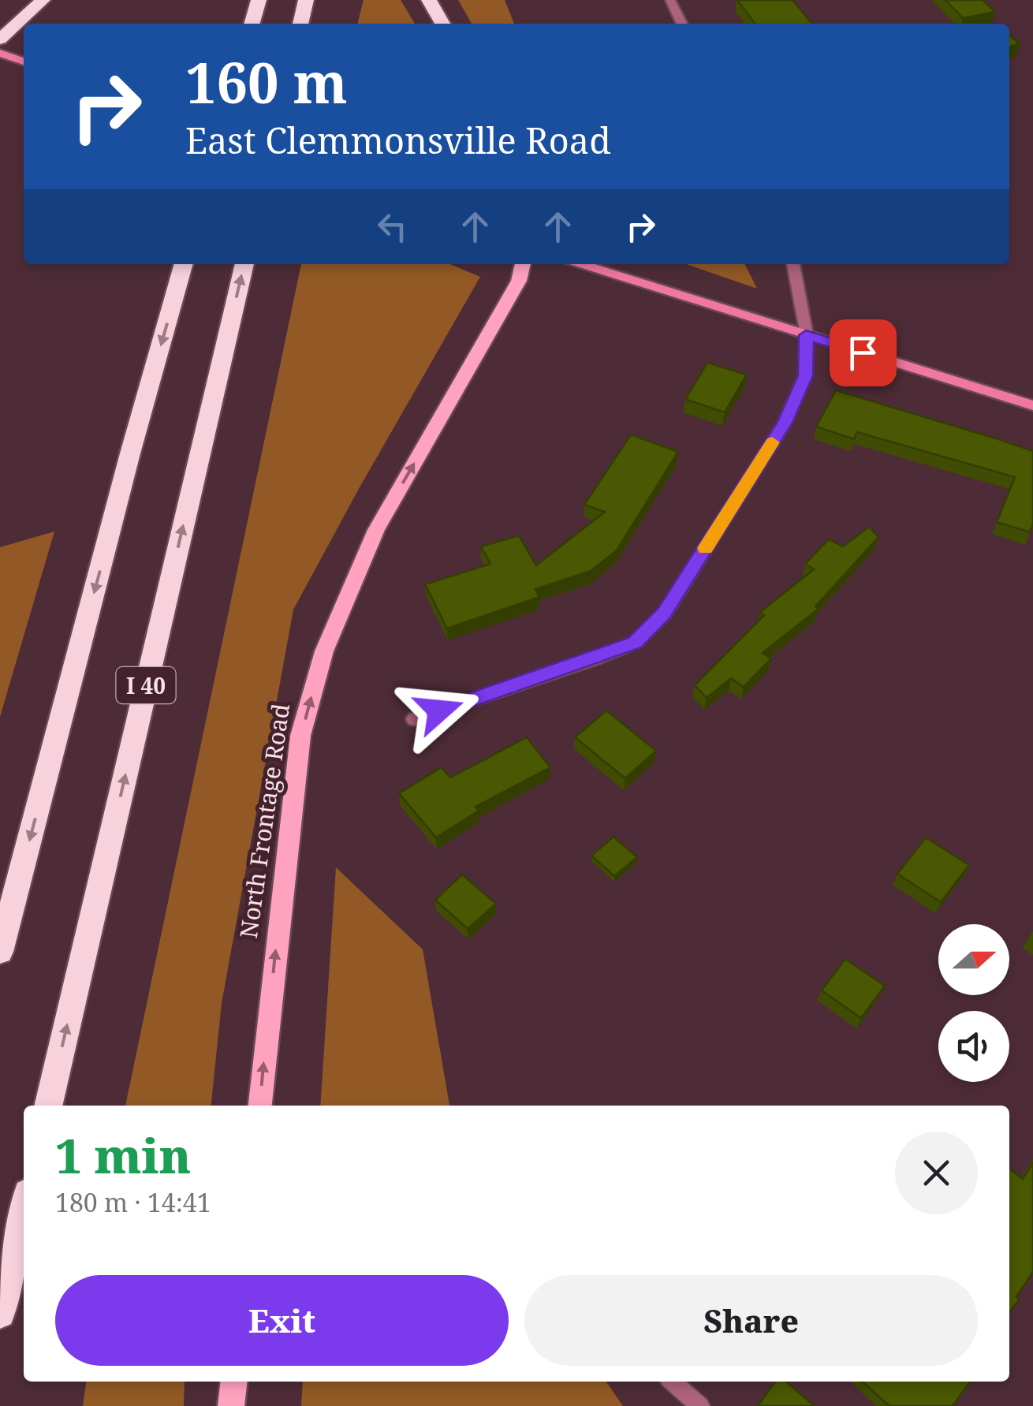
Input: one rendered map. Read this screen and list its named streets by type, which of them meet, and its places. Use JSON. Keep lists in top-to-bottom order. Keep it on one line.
{"streets":{"highway":["I 40"],"main road":["North Frontage Road"]},"one_way":["North Frontage Road"],"north":"right","page":{"turn":["160 m","East Clemmonsville Road"],"heading":["1 min","180 m · 14:41"],"buttons":["Exit","Share"]}}
